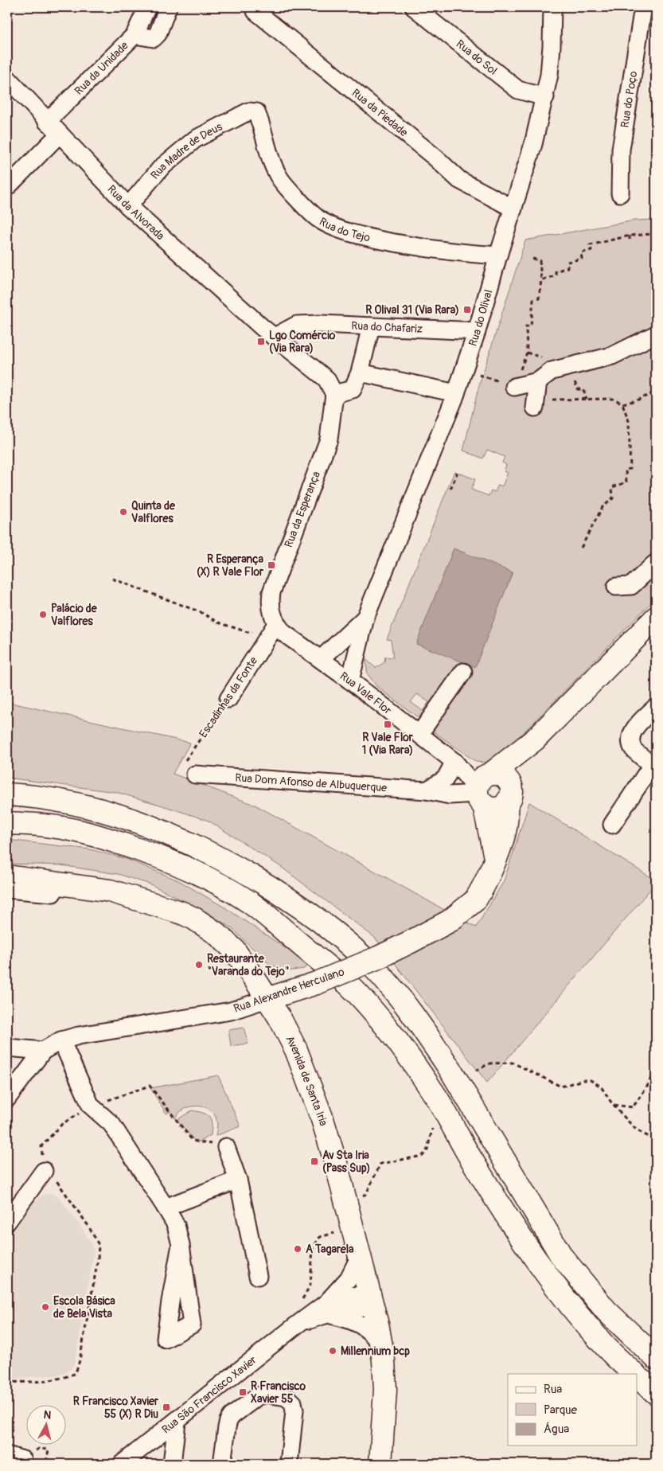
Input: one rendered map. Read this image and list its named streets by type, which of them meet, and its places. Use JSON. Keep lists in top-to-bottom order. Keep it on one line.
{"streets":{"main road":["Rua Alexandre Herculano","Avenida de Santa Iria"],"street":["Rua do Sol","Rua da Unidade","Rua do Poço","Rua da Piedade","Rua Madre de Deus","Rua da Alvorada","Rua do Tejo","Rua do Olival","Rua do Chafariz","Rua da Esperança","Rua Vale Flor","Escadinhas da Fonte","Rua Dom Afonso de Albuquerque","Rua São Francisco Xavier"]},"crossings":[["Rua do Sol","Rua do Olival"],["Rua da Unidade","Rua da Alvorada"],["Rua da Piedade","Rua do Olival"],["Rua Madre de Deus","Rua da Alvorada"],["Rua Madre de Deus","Rua do Tejo"],["Rua da Alvorada","Rua do Chafariz"],["Rua da Alvorada","Rua da Esperança"],["Rua do Tejo","Rua do Olival"],["Rua do Olival","Rua do Chafariz"],["Rua do Olival","Rua Vale Flor"],["Rua da Esperança","Rua Vale Flor"],["Rua da Esperança","Escadinhas da Fonte"],["Rua Vale Flor","Escadinhas da Fonte"],["Rua Vale Flor","Rua Dom Afonso de Albuquerque"],["Escadinhas da Fonte","Rua Dom Afonso de Albuquerque"],["Rua Alexandre Herculano","Avenida de Santa Iria"],["Avenida de Santa Iria","Rua São Francisco Xavier"]],"places":{"transit":["R Olival 31 (Via Rara)","Lgo Comércio (Via Rara)","R Esperança (X) R Vale Flor","R Vale Flor 1 (Via Rara)","Av Sta Iria (Pass Sup)","R Francisco Xavier 55","R Francisco Xavier 55 (X) R Diu"],"other":["Quinta de Valflores","Palácio de Valflores","Restaurante \"Varanda do Tejo\"","A Tagarela","Escola Básica de Bela Vista","Millennium bcp"]},"legend":["Rua","Parque","Água"],"north":"top"}
